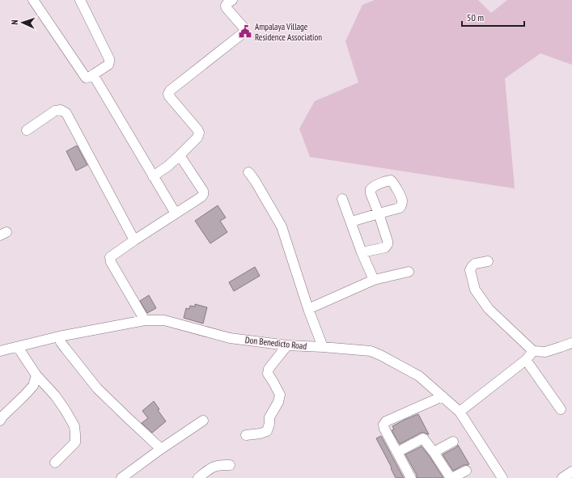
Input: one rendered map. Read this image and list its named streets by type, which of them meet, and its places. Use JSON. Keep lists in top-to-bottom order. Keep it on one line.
{"streets":{"street":["Don Benedicto Road"]},"places":{"public building":["Ampalaya Village Residence Association"]},"scale_bar":"50 m","north":"left"}
